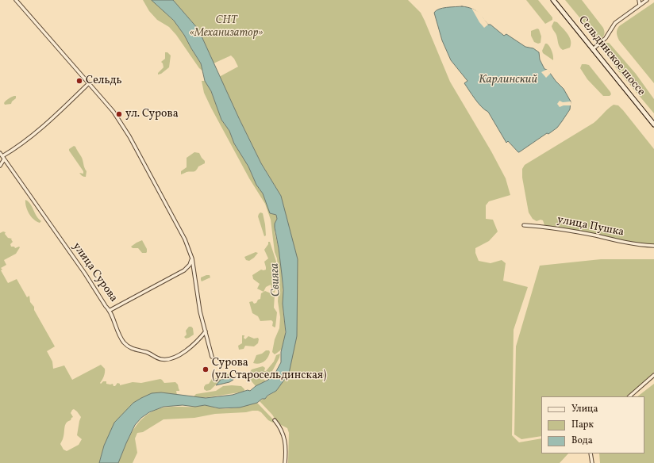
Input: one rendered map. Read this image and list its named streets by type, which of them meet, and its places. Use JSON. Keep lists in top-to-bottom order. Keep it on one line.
{"streets":{"main road":["Сельдинское шоссе"],"street":["улица Пушка","улица Сурова"]},"water":["Карлинский","Свияга"],"parks":["СНТ «Механизатор»"],"places":["Сельдь","ул. Сурова","Сурова (ул.Старосельдинская)"],"legend":["Улица","Парк","Вода"]}
